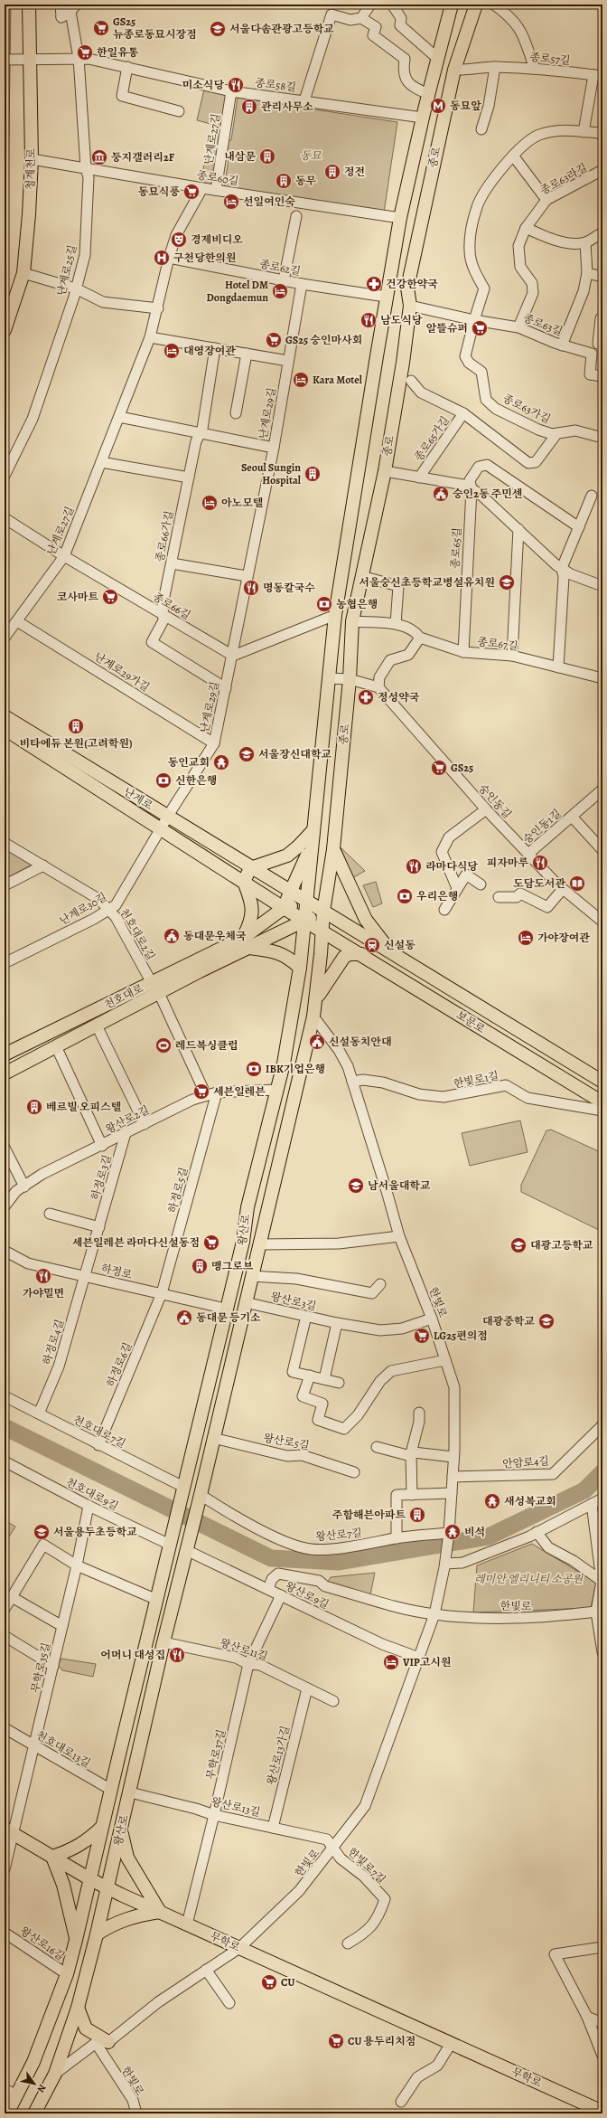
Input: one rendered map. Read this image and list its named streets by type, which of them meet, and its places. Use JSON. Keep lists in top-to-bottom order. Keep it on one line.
{"streets":{"main road":["종로","청계천로","난계로","천호대로","보문로","왕산로","무학로"],"street":["종로57길","종로58길","난계로27길","종로60길","종로63라길","종로62길","난계로25길","종로63길","종로63가길","난계로29길","종로65가길","종로66가길","종로65길","종로66길","종로67길","난계로29가길","숭인동길","숭인동1길","난계로30길","천호대로2길","한빛로1길","왕산로2길","하정로3길","하정로5길","하정로","왕산로3길","한빛로","하정로4길","하정로6길","천호대로7길","왕산로5길","안암로4길","천호대로9길","왕산로7길","왕산로9길","왕산로11길","무학로35길","천호대로13길","무학로37길","왕산로13가길","왕산로13길","한빛로7길","왕산로16길"]},"crossings":[["종로57길","종로"],["종로58길","난계로27길"],["종로58길","종로"],["종로58길","청계천로"],["종로58길","난계로25길"],["난계로27길","종로60길"],["난계로27길","종로62길"],["난계로27길","종로66길"],["난계로27길","난계로29가길"],["종로","종로60길"],["종로","종로62길"],["종로","종로63길"],["종로","종로67길"],["종로","난계로"],["종로","보문로"],["종로","왕산로"],["청계천로","종로60길"],["종로60길","난계로25길"],["종로63라길","종로63길"],["종로62길","난계로29길"],["종로63길","종로63가길"],["난계로29길","종로66가길"],["난계로29길","종로66길"],["난계로29길","난계로29가길"],["난계로29길","난계로"],["난계로29길","난계로30길"],["종로66가길","종로66길"],["종로65길","종로67길"],["난계로","난계로30길"],["난계로","보문로"],["난계로","왕산로"],["숭인동길","숭인동1길"],["난계로30길","천호대로2길"],["천호대로2길","천호대로"],["천호대로","왕산로2길"],["보문로","왕산로"],["한빛로1길","한빛로"],["왕산로2길","하정로3길"],["왕산로2길","하정로5길"],["왕산로2길","왕산로"],["하정로3길","하정로"],["하정로3길","하정로4길"],["하정로5길","하정로"],["하정로5길","하정로6길"],["왕산로","하정로"],["왕산로","왕산로3길"],["왕산로","한빛로"],["왕산로","천호대로7길"],["왕산로","왕산로5길"],["왕산로","천호대로9길"],["왕산로","왕산로7길"],["왕산로","왕산로9길"],["왕산로","왕산로11길"],["왕산로","천호대로13길"],["왕산로","왕산로13길"],["왕산로","무학로"],["왕산로","왕산로16길"],["하정로","하정로4길"],["하정로","하정로6길"],["왕산로3길","한빛로"],["한빛로","안암로4길"],["한빛로","왕산로7길"],["한빛로","왕산로9길"],["한빛로","왕산로13길"],["한빛로","한빛로7길"],["한빛로","무학로"],["하정로4길","천호대로7길"],["하정로6길","천호대로7길"],["천호대로9길","무학로35길"],["왕산로9길","무학로37길"],["왕산로11길","무학로37길"],["왕산로11길","왕산로13가길"],["무학로35길","천호대로13길"],["무학로35길","무학로"],["무학로37길","왕산로13길"],["무학로37길","무학로"],["왕산로13가길","왕산로13길"],["왕산로13길","한빛로7길"]],"parks":["동묘","레미안 엘리니티 소공원"],"places":{"supermarket":["GS25 뉴종로동묘시장점","한일유통","동묘식풍","알뜰슈퍼","GS25 숭인마사회","코사마트","GS25","세븐일레븐","세븐일레븐 라마다신설동점","LG25편의점","CU","CU 용두리치점"],"school or university":["서울다솜관광고등학교","서울숭신초등학교병설유치원","서울장신대학교","남서울대학교","대광고등학교","대광중학교","서울용두초등학교"],"restaurant":["미소식당","남도식당","명동칼국수","피자마루","라마다식당","가야밀면","어머니 대성집"],"metro station":["동묘앞"],"building":["관리사무소","내삼문","정전","동무","Seoul Sungin Hospital","비타에듀 본원(고려학원)","베르빌 오피스텔","맹그로브","주함해븐아파트"],"museum":["둥지갤러리2F"],"hotel":["선일여인숙","Hotel DM Dongdaemun","대영장여관","Kara Motel","아노모텔","가야장여관","VIP고시원"],"theatre":["경제비디오"],"hospital":["구천당한의원"],"pharmacy":["건강한약국","정성약국"],"public building":["숭인2동 주민센","동대문우체국","신설동치안대","동대문 등기소"],"bank":["농협은행","신한은행","우리은행","IBK기업은행"],"temple":["동인교회","새성복교회","비석"],"library":["도담도서관"],"station":["신설동"],"sports":["레드복싱클럽"]},"north":"bottom right"}
